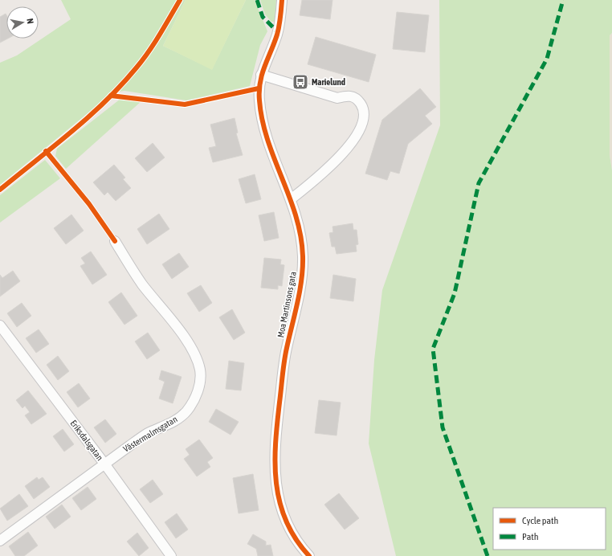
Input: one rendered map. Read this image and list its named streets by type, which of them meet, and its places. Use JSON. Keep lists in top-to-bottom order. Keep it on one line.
{"streets":{"street":["Moa Martinsons gata","Västermalmsgatan","Eriksdalsgatan"]},"crossings":[["Västermalmsgatan","Eriksdalsgatan"]],"places":{"bus stop":["Marielund"]},"legend":["Cycle path","Path"],"north":"right"}
